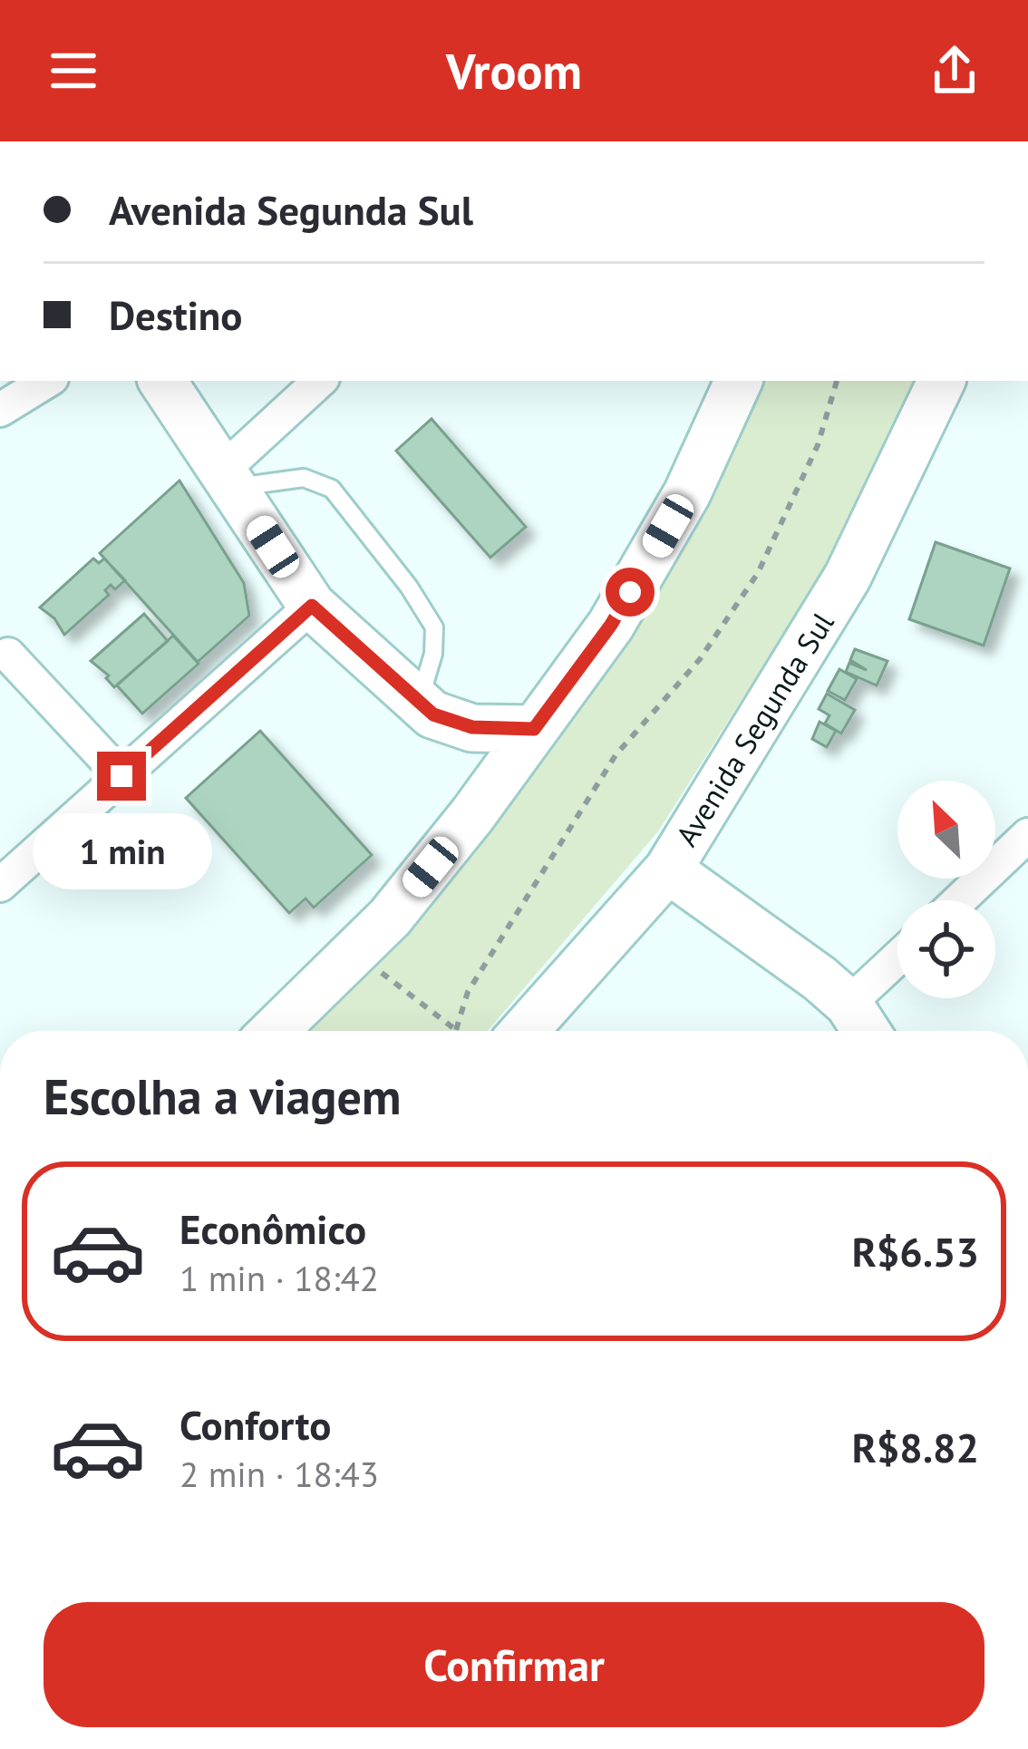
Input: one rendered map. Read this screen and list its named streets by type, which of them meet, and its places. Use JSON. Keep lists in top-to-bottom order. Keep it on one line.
{"streets":{"main road":["Avenida Segunda Sul"]},"north":"top left","page":{"header":"Vroom","banner":["Avenida Segunda Sul","Destino"],"bubble":"1 min","heading":"Escolha a viagem","list":[{"name":"Econômico","note":"1 min · 18:42","value":"R$6.53"},{"name":"Conforto","note":"2 min · 18:43","value":"R$8.82"}],"buttons":"Confirmar"}}
